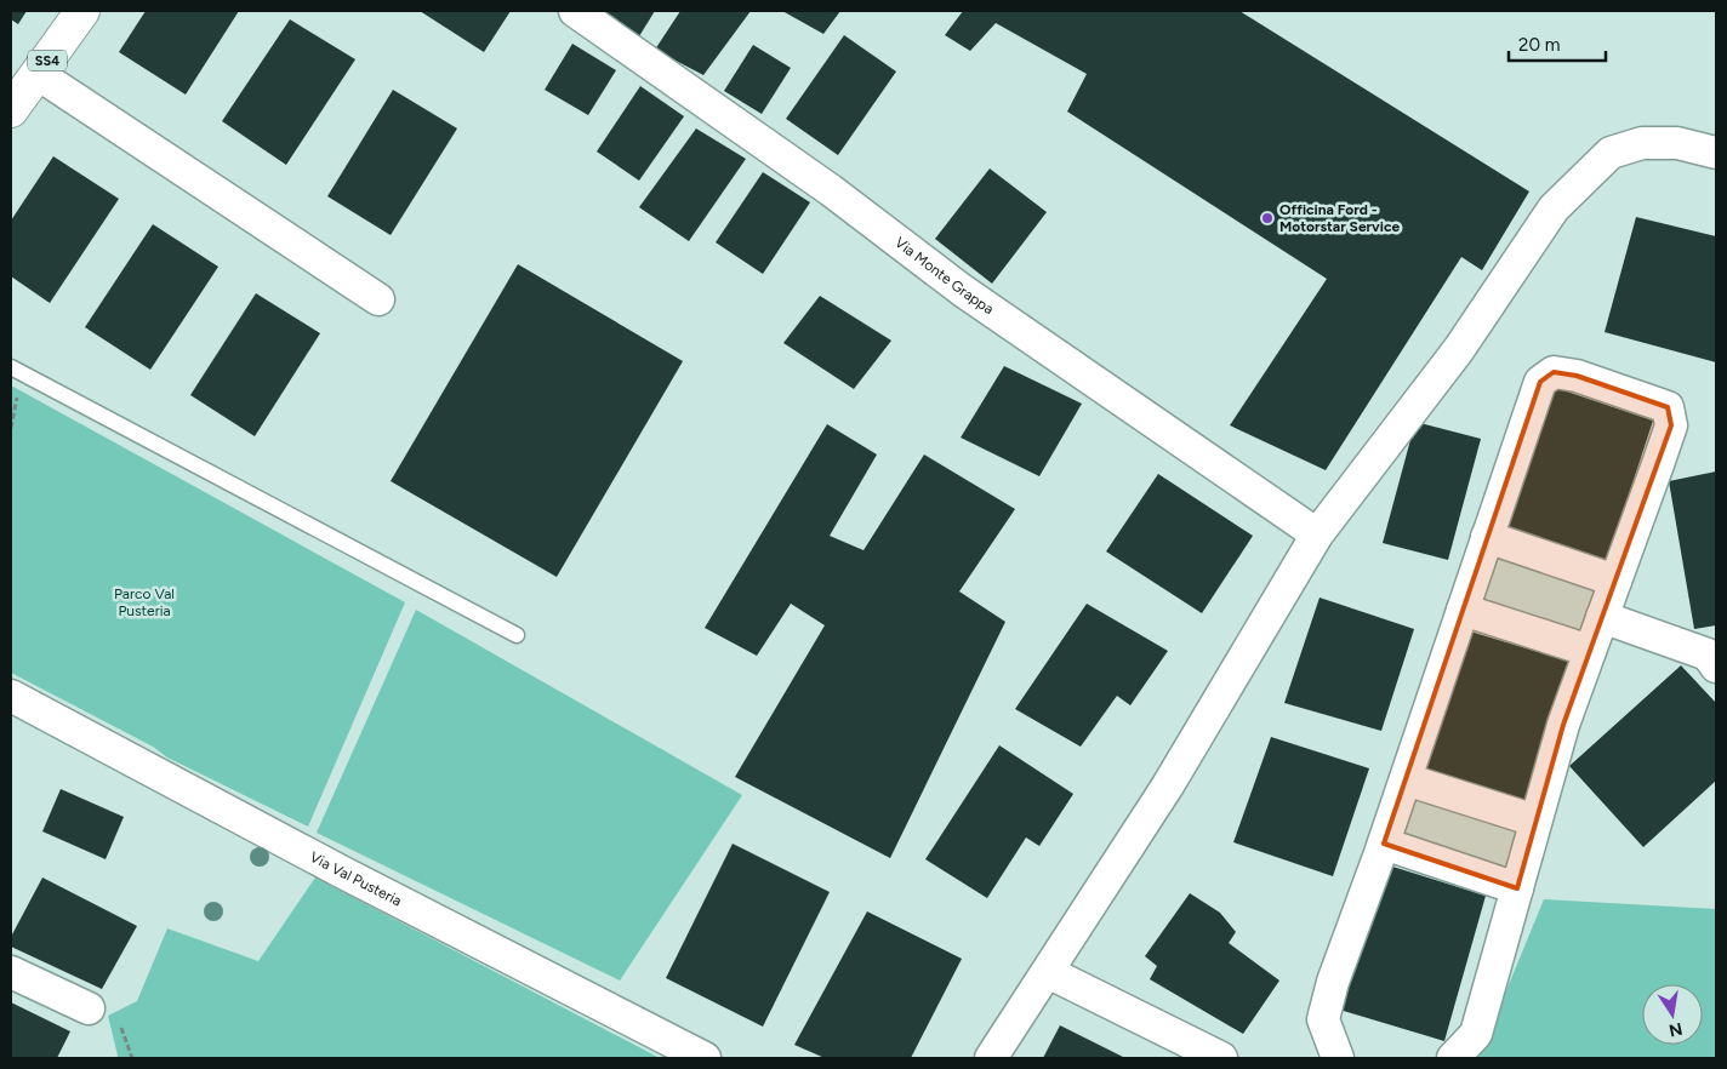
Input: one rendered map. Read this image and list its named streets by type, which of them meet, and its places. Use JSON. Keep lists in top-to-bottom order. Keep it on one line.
{"streets":{"main road":["SS4"],"street":["Via Monte Grappa","Via Val Pusteria"]},"parks":["Parco Val Pusteria"],"places":["Officina Ford - Motorstar Service"],"scale_bar":"20 m","north":"bottom"}
